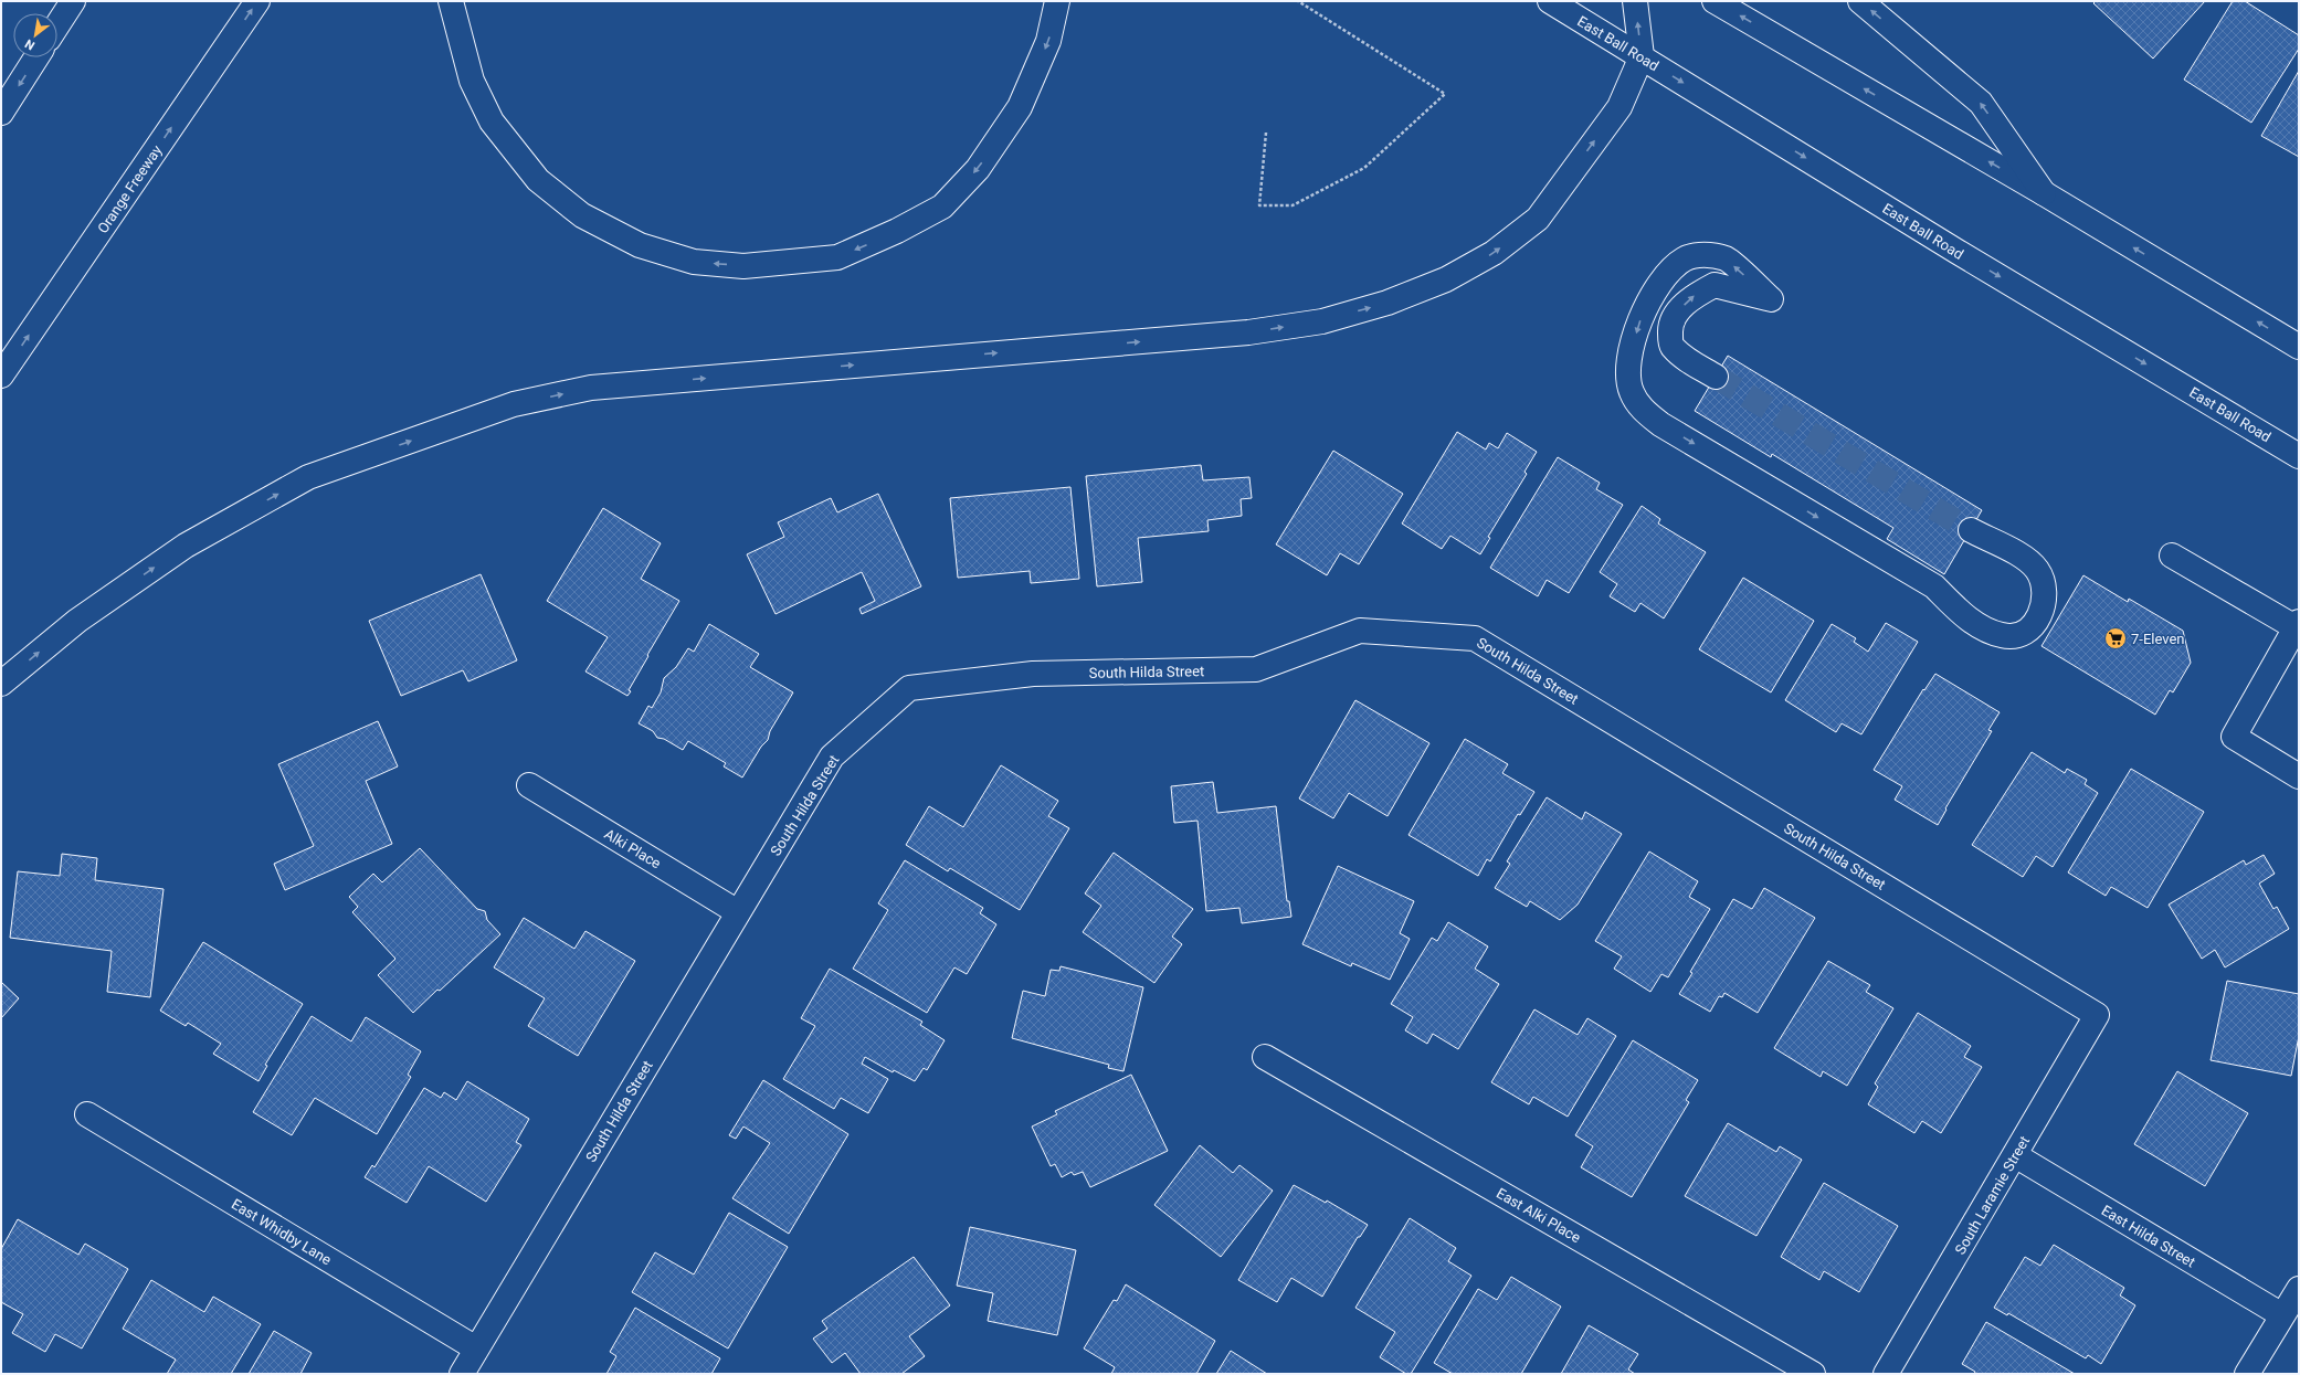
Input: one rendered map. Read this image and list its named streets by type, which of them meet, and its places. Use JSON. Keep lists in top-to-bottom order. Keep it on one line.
{"streets":{"main road":["East Ball Road","Orange Freeway","South Hilda Street","Alki Place","South Laramie Street","East Alki Place","East Whidby Lane","East Hilda Street"]},"crossings":[["South Hilda Street","Alki Place"],["South Hilda Street","South Laramie Street"],["South Hilda Street","East Whidby Lane"],["South Laramie Street","East Hilda Street"]],"one_way":["Orange Freeway"],"places":{"supermarket":["7-Eleven"]},"north":"bottom left"}
